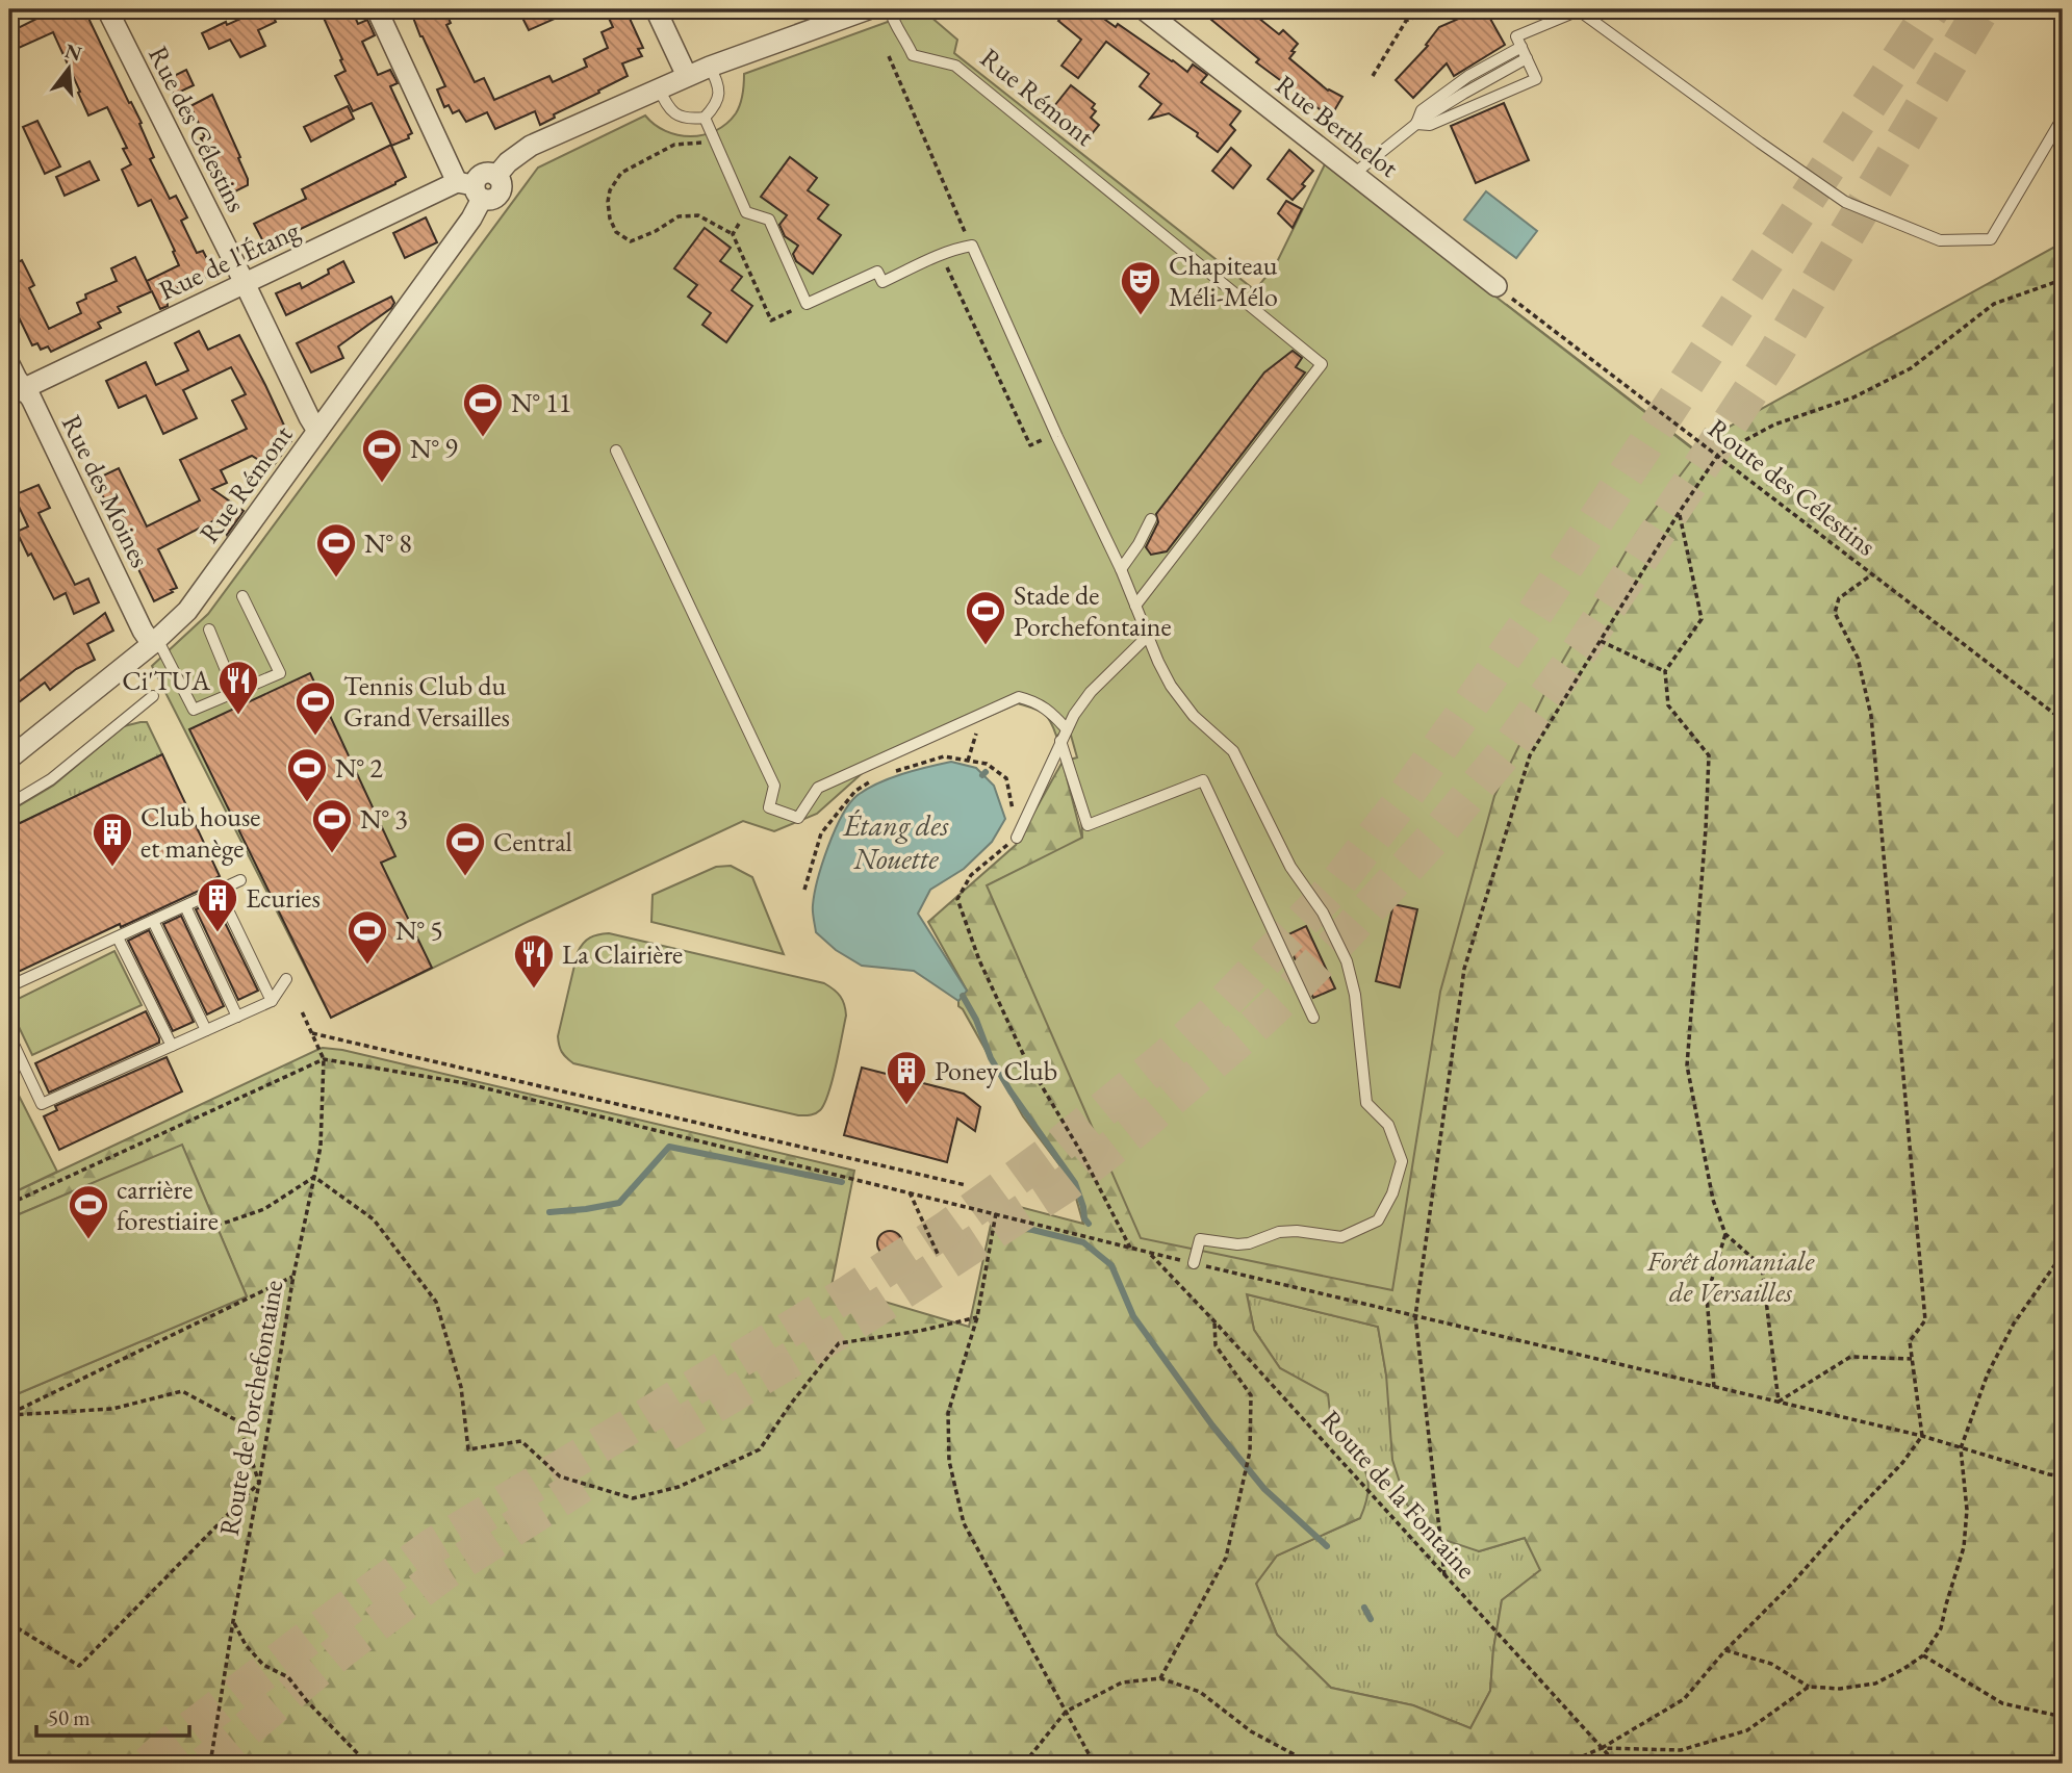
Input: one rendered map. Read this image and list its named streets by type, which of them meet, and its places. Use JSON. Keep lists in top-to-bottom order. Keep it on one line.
{"streets":{"street":["Rue Rémont","Rue Berthelot","Rue des Célestins","Rue de l'Étang","Rue des Moines"],"path":["Route des Célestins","Route de Porchefontaine","Route de la Fontaine"]},"crossings":[["Rue Rémont","Rue des Célestins"],["Rue Rémont","Rue de l'Étang"],["Rue Rémont","Rue des Moines"],["Rue Berthelot","Route des Célestins"],["Rue des Célestins","Rue de l'Étang"],["Rue de l'Étang","Rue des Moines"]],"water":["Étang des Nouette"],"parks":["Forêt domaniale de Versailles"],"places":{"theatre":["Chapiteau Méli-Mélo"],"sports":["N° 11","N° 9","N° 8","Stade de Porchefontaine","Tennis Club du Grand Versailles","N° 2","N° 3","Central","N° 5","carrière forestiaire"],"restaurant":["Ci'TUA","La Clairière"],"building":["Club house et manège","Ecuries","Poney Club"]},"scale_bar":"50 m","north":"top"}
